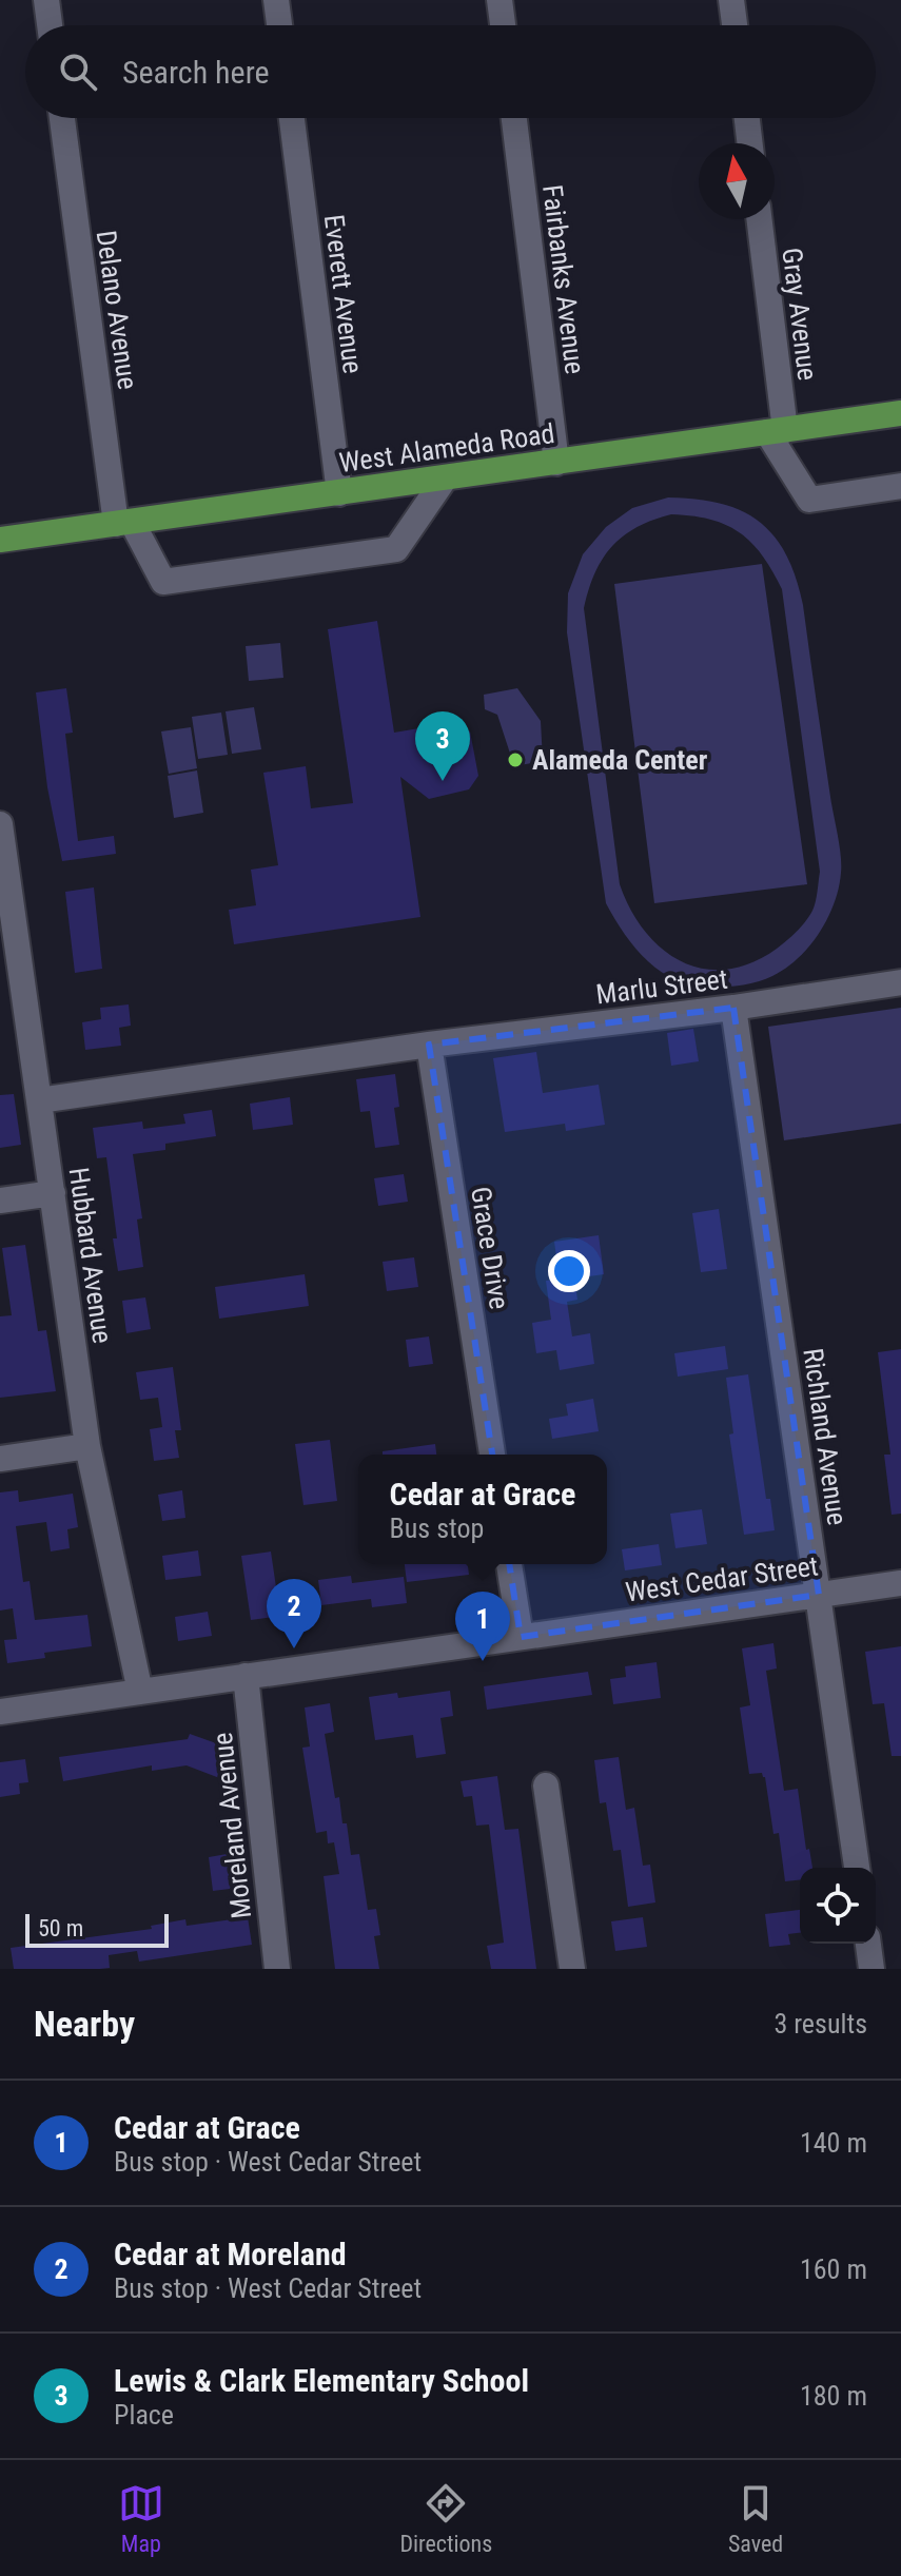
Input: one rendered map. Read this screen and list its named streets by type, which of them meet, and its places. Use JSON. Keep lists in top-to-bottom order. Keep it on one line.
{"streets":{"main road":["West Alameda Road"],"street":["Fairbanks Avenue","Everett Avenue","Delano Avenue","Gray Avenue","Marlu Street","Grace Drive","Hubbard Avenue","Richland Avenue","West Cedar Street","Moreland Avenue"]},"crossings":[["Fairbanks Avenue","West Alameda Road"],["Everett Avenue","West Alameda Road"],["Delano Avenue","West Alameda Road"],["Gray Avenue","West Alameda Road"],["Marlu Street","Grace Drive"],["Marlu Street","Hubbard Avenue"],["Marlu Street","Richland Avenue"],["Hubbard Avenue","West Cedar Street"],["Richland Avenue","West Cedar Street"],["West Cedar Street","Moreland Avenue"]],"places":["Alameda Center"],"scale_bar":"50 m","north":"top","page":{"search":"Search here","pins":["3","2","1"],"popup":["Cedar at Grace","Bus stop"],"scale":"50 m","heading":["Nearby","3 results"],"list":[{"mark":"1","name":"Cedar at Grace","note":"Bus stop · West Cedar Street","value":"140 m"},{"mark":"2","name":"Cedar at Moreland","note":"Bus stop · West Cedar Street","value":"160 m"},{"mark":"3","name":"Lewis & Clark Elementary School","note":"Place","value":"180 m"}],"nav":["Map","Directions","Saved"]}}
